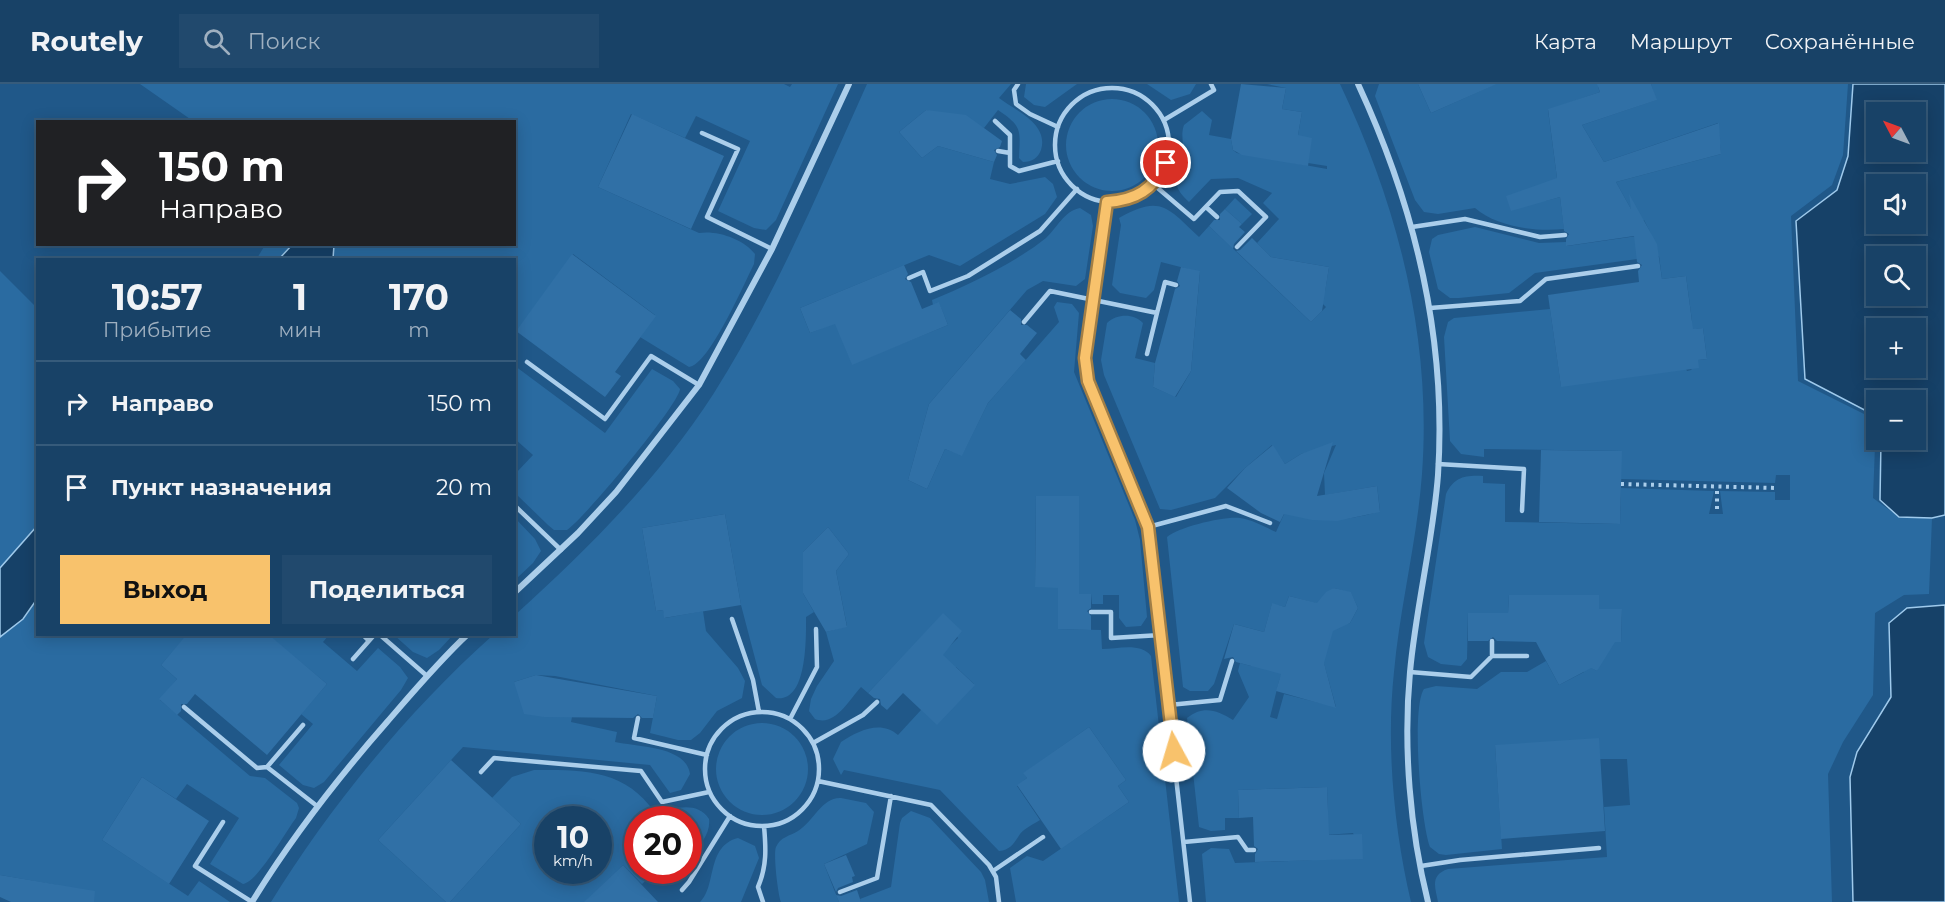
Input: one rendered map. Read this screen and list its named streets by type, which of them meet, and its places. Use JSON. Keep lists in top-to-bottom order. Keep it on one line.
{"north":"top left","page":{"header":"Routely","search":"Поиск","nav":["Карта","Маршрут","Сохранённые"],"map_buttons":["+","−"],"turn":["150 m","Направо"],"eta":["10:57","Прибытие","1","мин","170","m"],"list":[{"name":"Направо","value":"150 m"},{"name":"Пункт назначения","value":"20 m"}],"buttons":["Выход","Поделиться"],"speed":"10 km/h","limit":"20"}}
